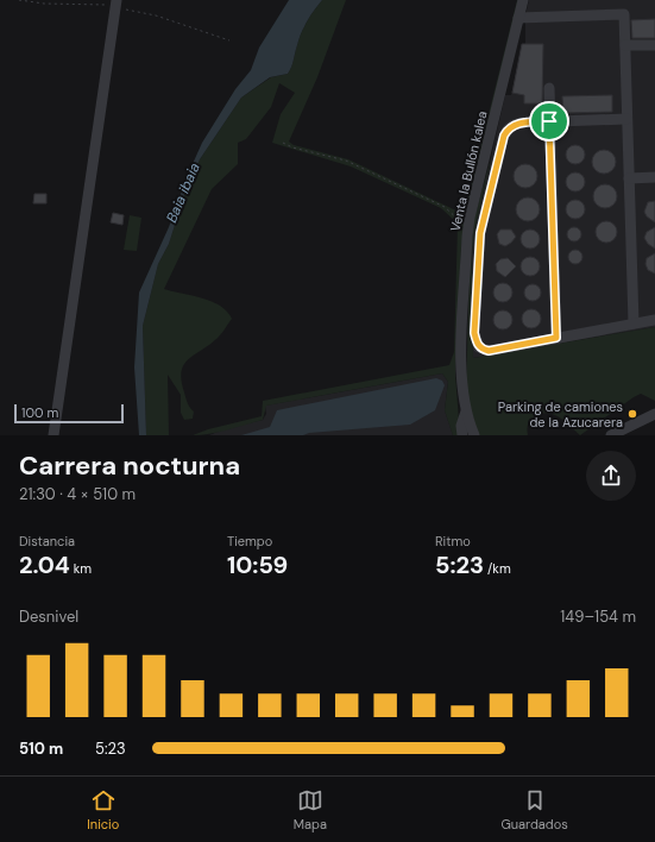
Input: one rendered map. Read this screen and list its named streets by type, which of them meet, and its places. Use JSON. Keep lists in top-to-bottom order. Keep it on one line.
{"streets":{"street":["Venta la Bullón kalea"]},"water":["Baia ibaia"],"places":["Parking de camiones de la Azucarera"],"scale_bar":"100 m","page":{"scale":"100 m","heading":["Carrera nocturna","21:30 · 4 × 510 m"],"stats":[["Distancia","2.04 km"],["Tiempo","10:59"],["Ritmo","5:23 /km"]],"chart":["Desnivel","149–154 m"],"list":[{"name":"510 m","note":"5:23"}],"tabs":["Inicio","Mapa","Guardados"]}}
